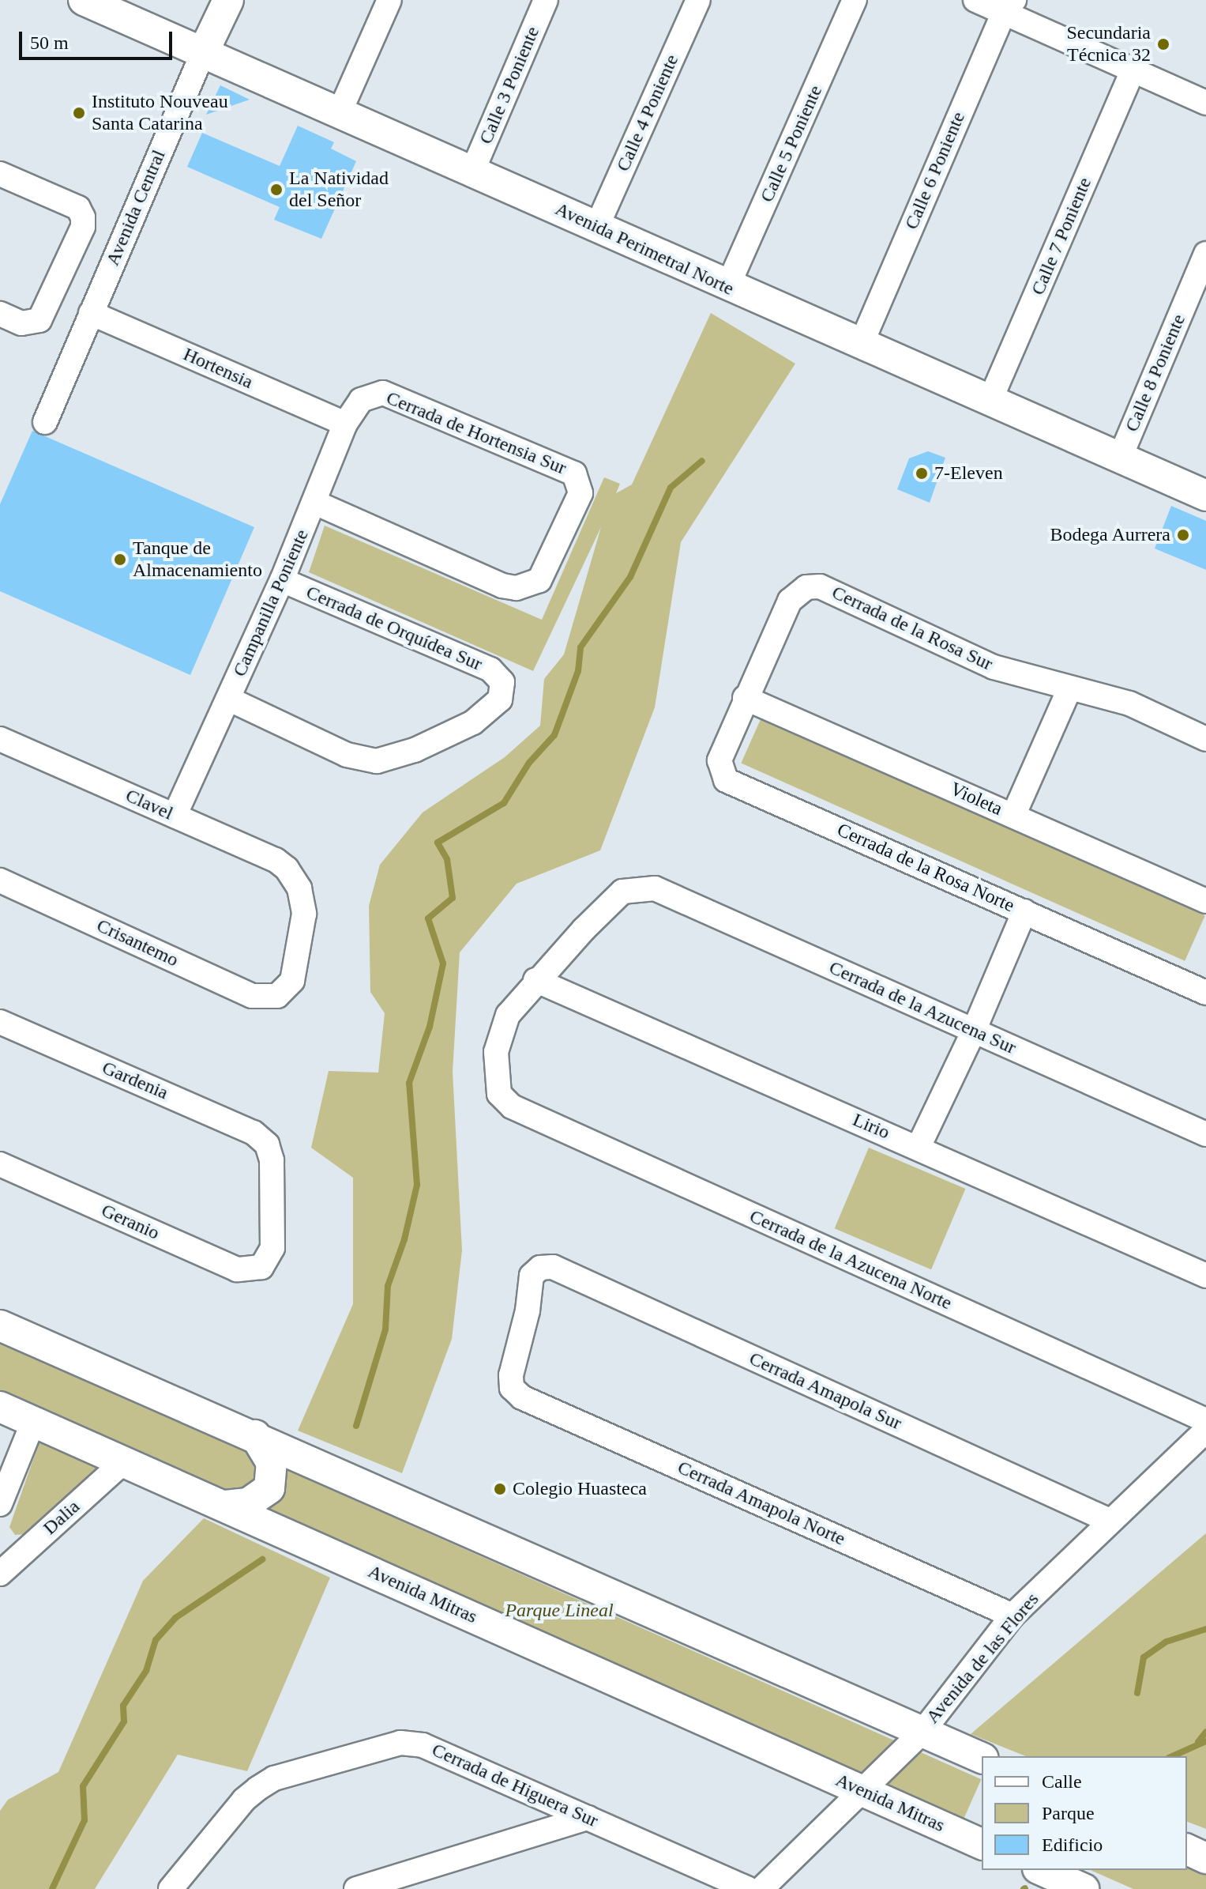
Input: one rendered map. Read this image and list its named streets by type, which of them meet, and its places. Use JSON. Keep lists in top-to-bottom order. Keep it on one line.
{"streets":{"street":["Calle 3 Poniente","Calle 4 Poniente","Calle 5 Poniente","Calle 6 Poniente","Avenida Central","Calle 7 Poniente","Avenida Perimetral Norte","Hortensia","Calle 8 Poniente","Cerrada de Hortensia Sur","Campanilla Poniente","Cerrada de Orquídea Sur","Cerrada de la Rosa Sur","Violeta","Clavel","Cerrada de la Rosa Norte","Crisantemo","Cerrada de la Azucena Sur","Gardenia","Lirio","Geranio","Cerrada de la Azucena Norte","Cerrada Amapola Sur","Cerrada Amapola Norte","Dalia","Avenida Mitras","Avenida de las Flores","Cerrada de Higuera Sur"]},"crossings":[["Calle 3 Poniente","Avenida Perimetral Norte"],["Calle 4 Poniente","Avenida Perimetral Norte"],["Calle 5 Poniente","Avenida Perimetral Norte"],["Calle 6 Poniente","Avenida Perimetral Norte"],["Avenida Central","Avenida Perimetral Norte"],["Avenida Central","Hortensia"],["Calle 7 Poniente","Avenida Perimetral Norte"],["Avenida Perimetral Norte","Calle 8 Poniente"],["Hortensia","Campanilla Poniente"],["Cerrada de Hortensia Sur","Campanilla Poniente"],["Campanilla Poniente","Cerrada de Orquídea Sur"],["Campanilla Poniente","Clavel"],["Cerrada de la Rosa Sur","Violeta"],["Cerrada de la Rosa Sur","Cerrada de la Rosa Norte"],["Violeta","Cerrada de la Rosa Norte"],["Clavel","Crisantemo"],["Cerrada de la Azucena Sur","Lirio"],["Cerrada de la Azucena Sur","Cerrada de la Azucena Norte"],["Gardenia","Geranio"],["Lirio","Cerrada de la Azucena Norte"],["Cerrada Amapola Sur","Cerrada Amapola Norte"],["Cerrada Amapola Sur","Avenida de las Flores"],["Cerrada Amapola Norte","Avenida de las Flores"],["Dalia","Avenida Mitras"],["Avenida Mitras","Avenida de las Flores"]],"parks":["Parque Lineal"],"places":["Secundaria Técnica 32","Instituto Nouveau Santa Catarina","La Natividad del Señor","7-Eleven","Bodega Aurrera","Tanque de Almacenamiento","Colegio Huasteca"],"legend":["Calle","Parque","Edificio"],"scale_bar":"50 m"}
